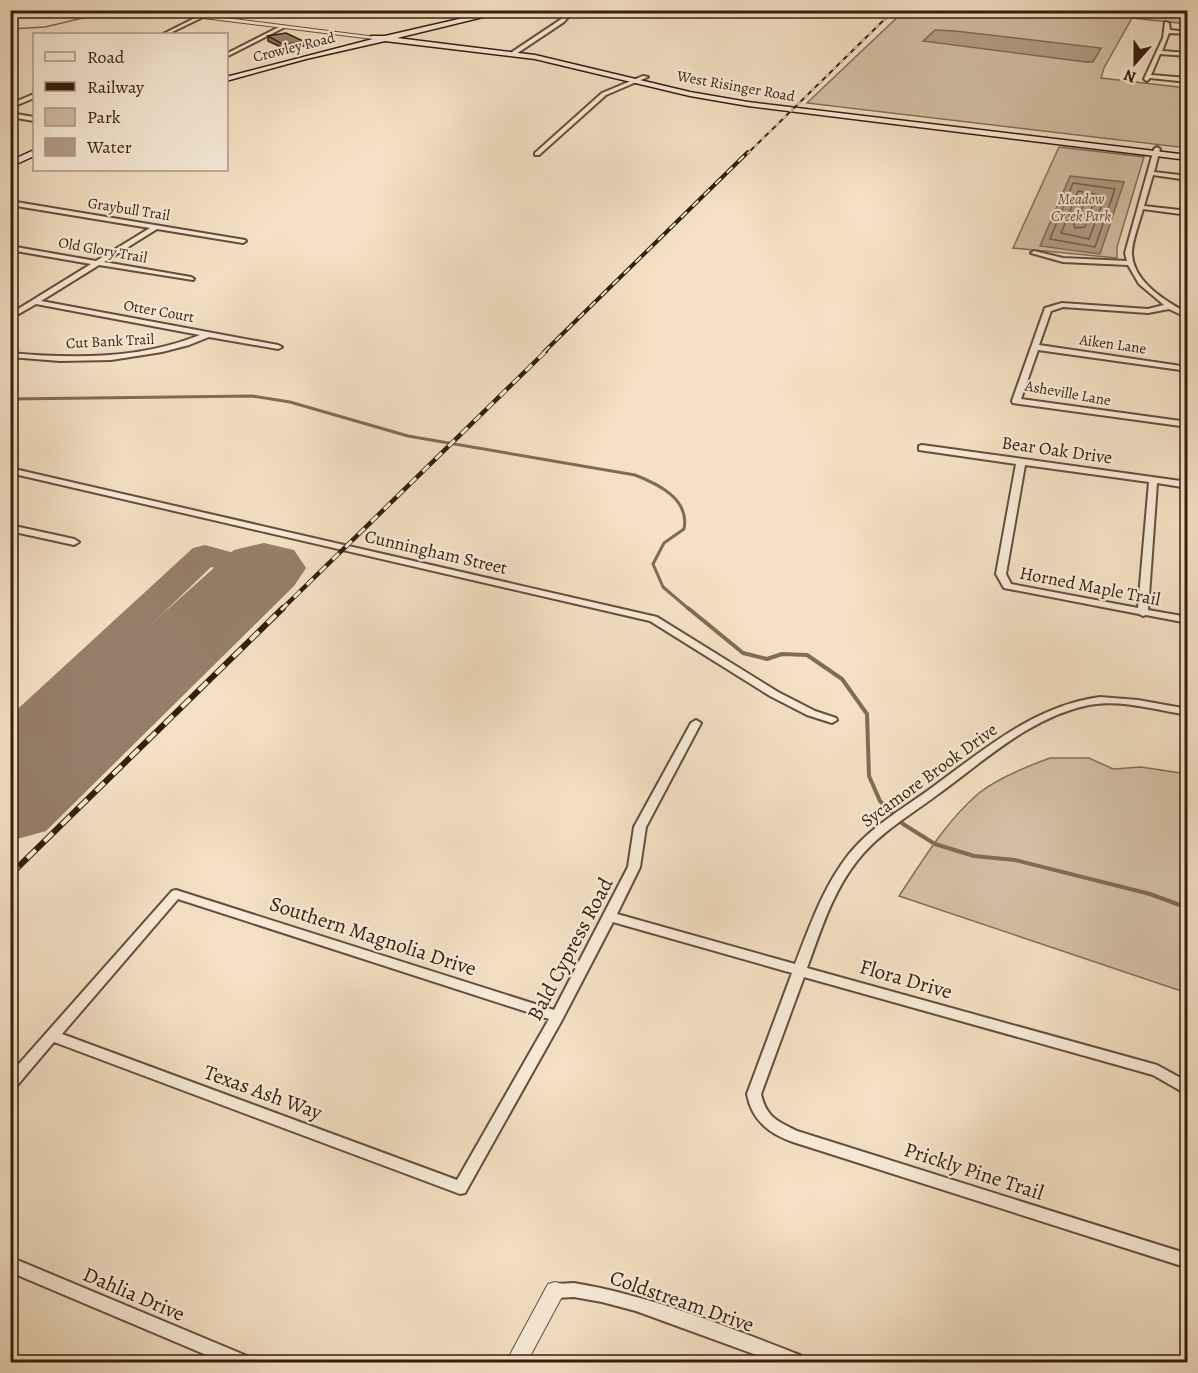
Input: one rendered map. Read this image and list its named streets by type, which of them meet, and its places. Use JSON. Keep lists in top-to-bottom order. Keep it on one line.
{"streets":{"main road":["Crowley Road","West Risinger Road"],"street":["Graybull Trail","Old Glory Trail","Otter Court","Cut Bank Trail","Aiken Lane","Asheville Lane","Bear Oak Drive","Cunningham Street","Horned Maple Trail","Sycamore Brook Drive","Southern Magnolia Drive","Bald Cypress Road","Flora Drive","Texas Ash Way","Prickly Pine Trail","Dahlia Drive","Coldstream Drive"]},"crossings":[["Crowley Road","West Risinger Road"],["Otter Court","Cut Bank Trail"],["Aiken Lane","Asheville Lane"],["Bear Oak Drive","Horned Maple Trail"],["Sycamore Brook Drive","Flora Drive"],["Sycamore Brook Drive","Prickly Pine Trail"],["Southern Magnolia Drive","Bald Cypress Road"],["Southern Magnolia Drive","Texas Ash Way"],["Bald Cypress Road","Flora Drive"],["Bald Cypress Road","Texas Ash Way"]],"parks":["Meadow Creek Park"],"legend":["Road","Railway","Park","Water"],"north":"bottom"}
